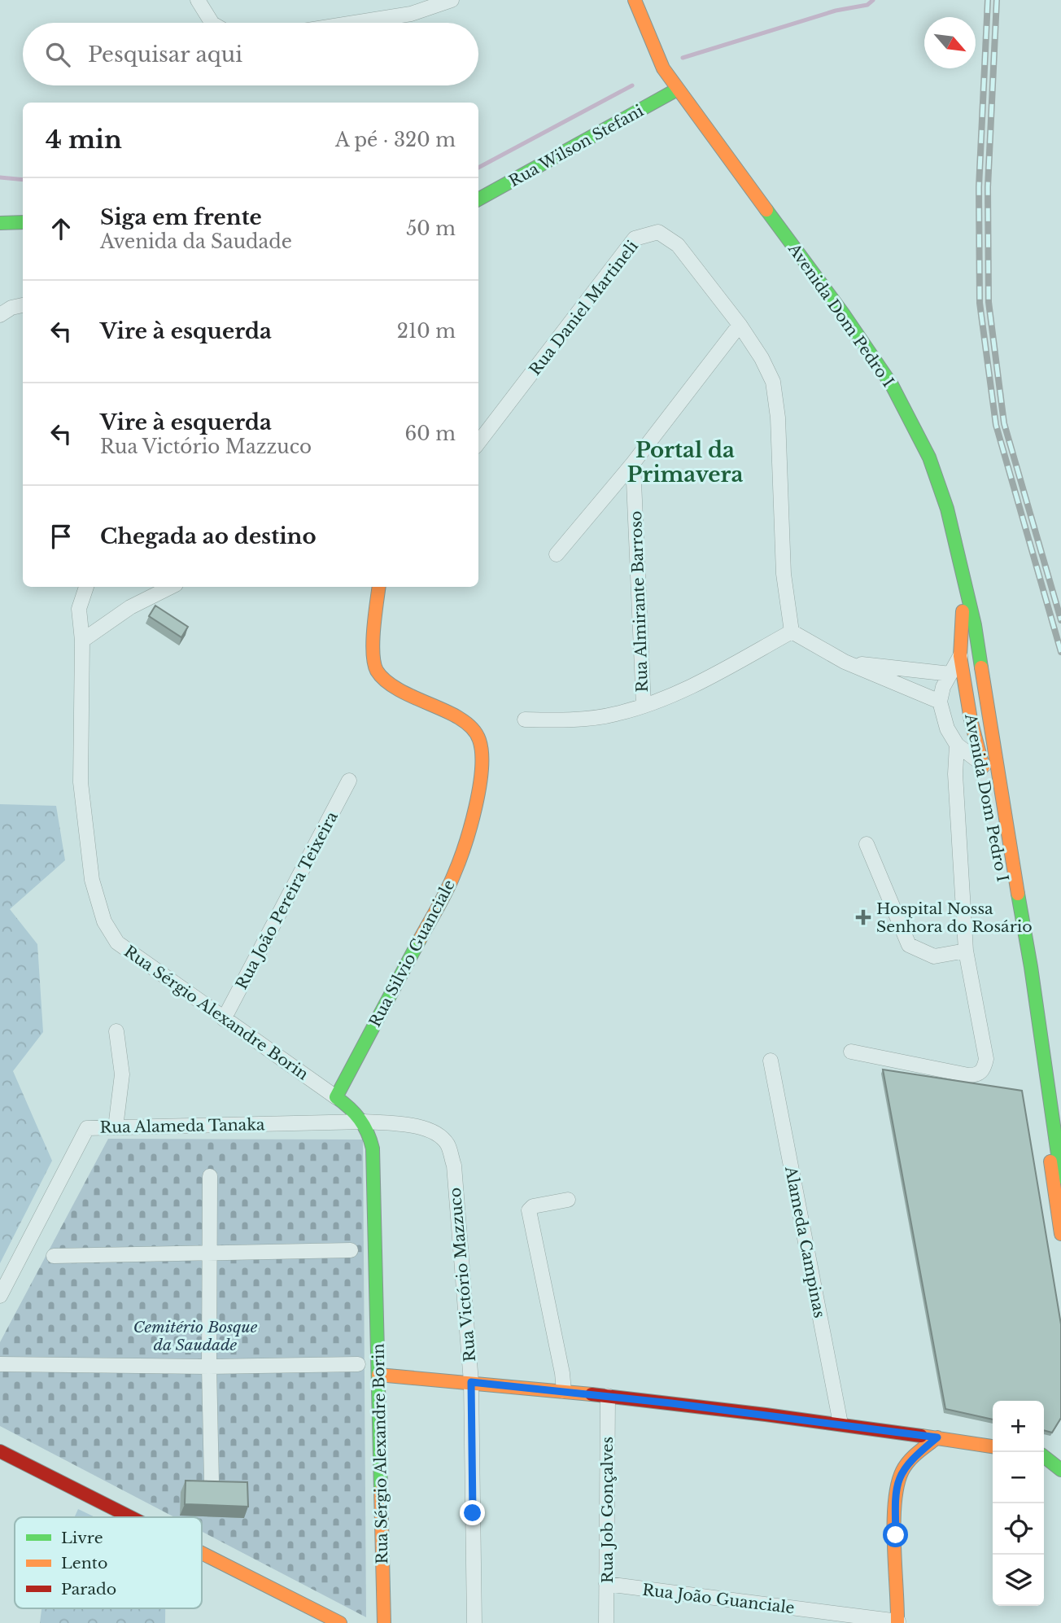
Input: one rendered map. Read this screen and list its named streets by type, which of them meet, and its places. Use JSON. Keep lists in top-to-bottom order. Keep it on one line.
{"streets":{"street":["Rua Wilson Stefani","Rua Daniel Martineli","Avenida Dom Pedro I","Rua Almirante Barroso","Rua João Pereira Teixeira","Rua Silvio Guanciale","Rua Sérgio Alexandre Borin","Rua Alameda Tanaka","Alameda Campinas","Rua Victório Mazzuco","Rua Job Gonçalves","Rua João Guanciale"]},"crossings":[["Rua Wilson Stefani","Avenida Dom Pedro I"],["Rua João Pereira Teixeira","Rua Sérgio Alexandre Borin"],["Rua Silvio Guanciale","Rua Sérgio Alexandre Borin"],["Rua Sérgio Alexandre Borin","Rua Alameda Tanaka"],["Rua Alameda Tanaka","Rua Victório Mazzuco"],["Rua Job Gonçalves","Rua João Guanciale"]],"districts":["Portal da Primavera"],"parks":["Cemitério Bosque da Saudade"],"places":{"health":["Hospital Nossa Senhora do Rosário"]},"legend":["Livre","Lento","Parado"],"north":"bottom right","page":{"search":"Pesquisar aqui","heading":["4 min","A pé · 320 m"],"list":[["Siga em frente","Avenida da Saudade","50 m"],["Vire à esquerda","210 m"],["Vire à esquerda","Rua Victório Mazzuco","60 m"],"Chegada ao destino"],"map_buttons":["+","−"]}}
